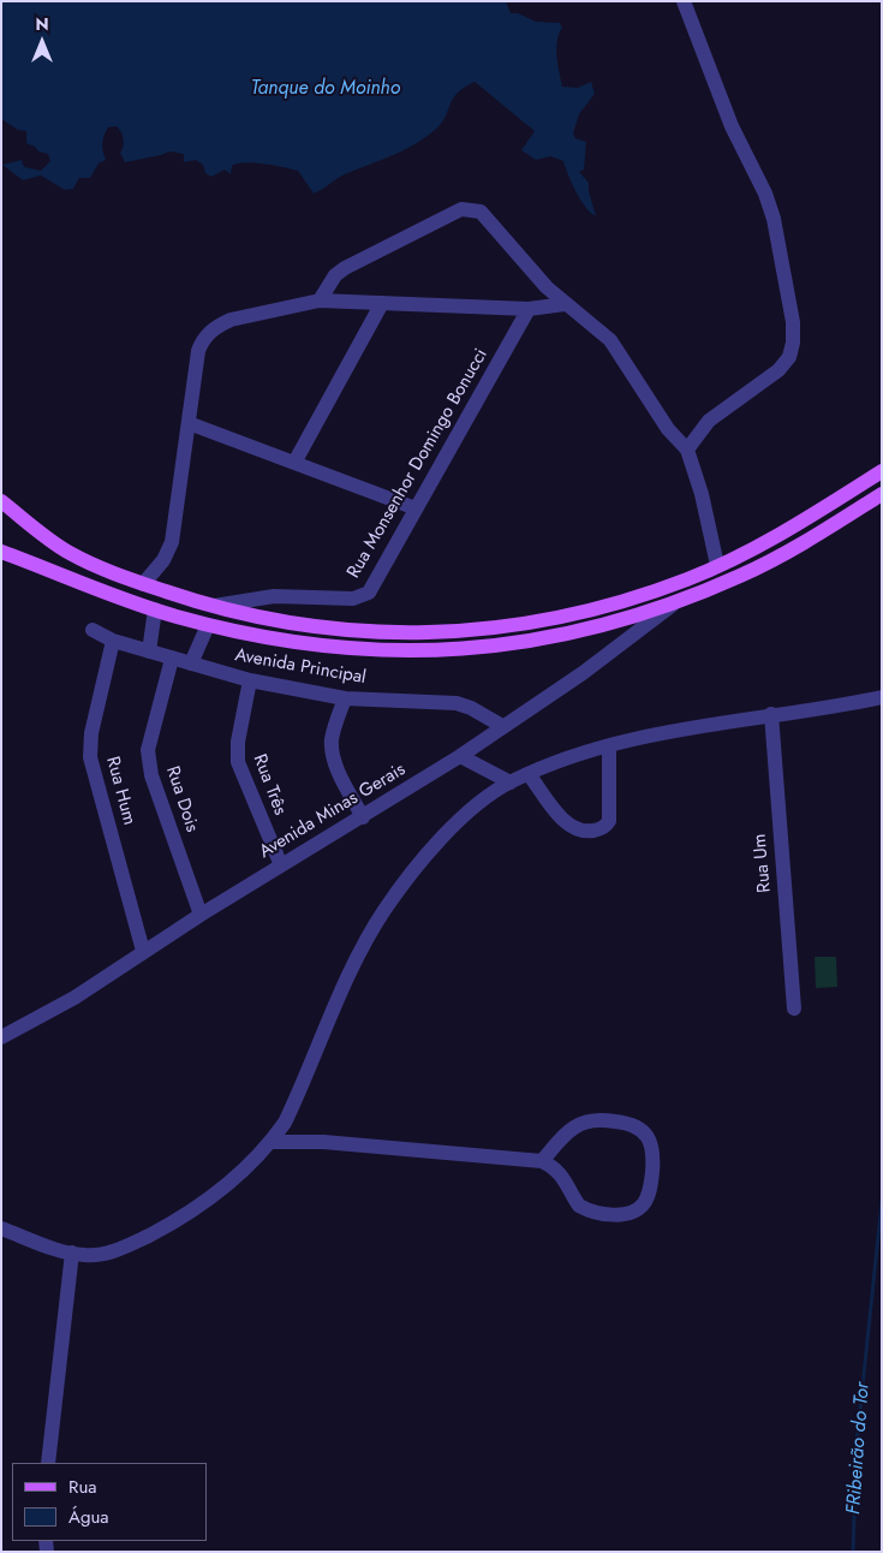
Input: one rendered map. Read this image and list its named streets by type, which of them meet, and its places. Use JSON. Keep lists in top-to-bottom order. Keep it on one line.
{"streets":{"street":["Rua Monsenhor Domingo Bonucci","Avenida Principal","Rua Três","Rua Hum","Rua Dois","Avenida Minas Gerais","Rua Um"]},"crossings":[["Avenida Principal","Rua Três"],["Avenida Principal","Rua Hum"],["Avenida Principal","Rua Dois"],["Avenida Principal","Avenida Minas Gerais"],["Rua Três","Avenida Minas Gerais"],["Rua Hum","Avenida Minas Gerais"],["Rua Dois","Avenida Minas Gerais"]],"water":["Tanque do Moinho","FRibeirão do Tor"],"legend":["Rua","Água"],"north":"top"}
